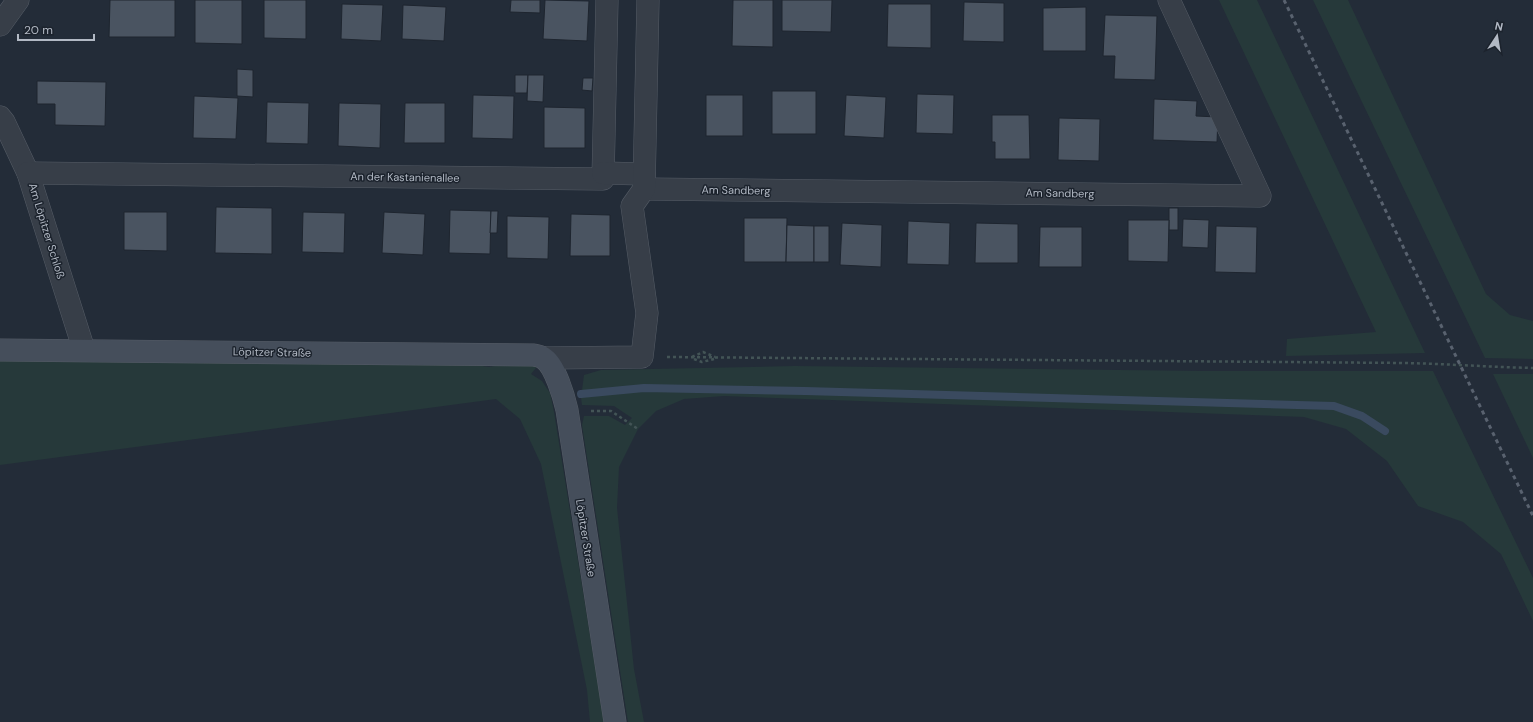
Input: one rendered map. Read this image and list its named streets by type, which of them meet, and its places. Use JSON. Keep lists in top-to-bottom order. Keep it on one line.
{"streets":{"street":["An der Kastanienallee","Am Sandberg","Am Löpitzer Schloß","Löpitzer Straße"]},"crossings":[["An der Kastanienallee","Am Löpitzer Schloß"],["Am Löpitzer Schloß","Löpitzer Straße"]],"scale_bar":"20 m","north":"top"}
